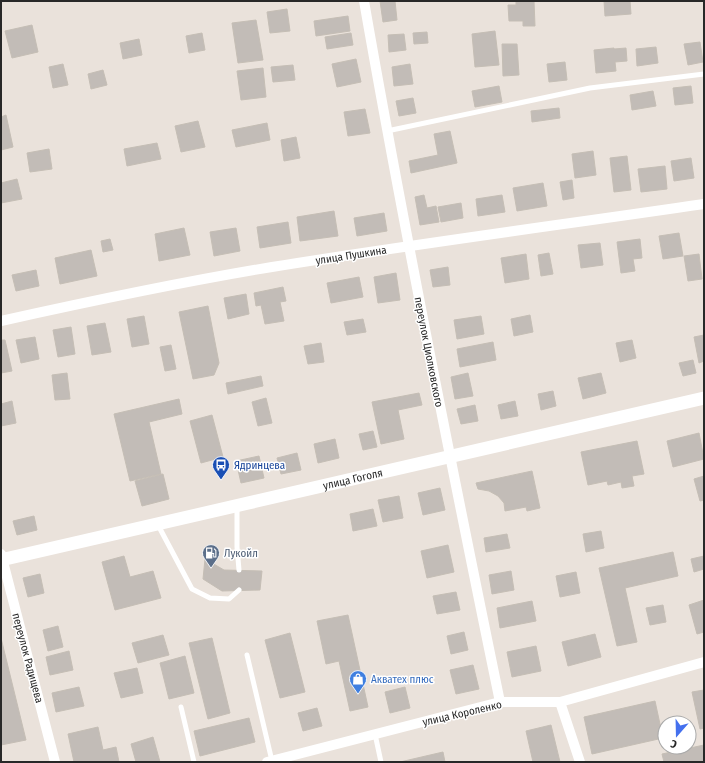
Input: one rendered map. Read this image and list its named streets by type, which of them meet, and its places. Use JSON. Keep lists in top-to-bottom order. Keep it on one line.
{"streets":{"street":["улица Пушкина","переулок Циолковского","улица Гоголя","переулок Радищева","улица Короленко"]},"crossings":[["улица Пушкина","переулок Циолковского"],["переулок Циолковского","улица Гоголя"],["переулок Циолковского","улица Короленко"],["улица Гоголя","переулок Радищева"]],"places":{"bus stop":["Ядринцева"],"fuel station":["Лукойл"],"shop":["Акватех плюс"]},"north":"bottom"}
